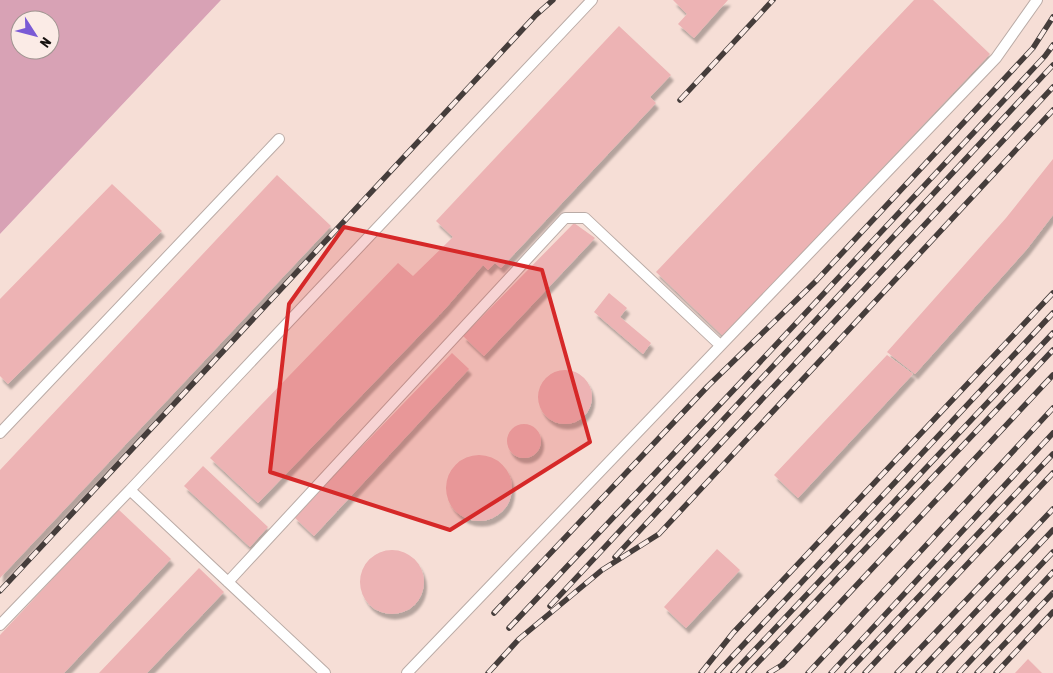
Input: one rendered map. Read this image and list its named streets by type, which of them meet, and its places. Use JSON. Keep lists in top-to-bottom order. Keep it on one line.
{"north":"bottom right"}
